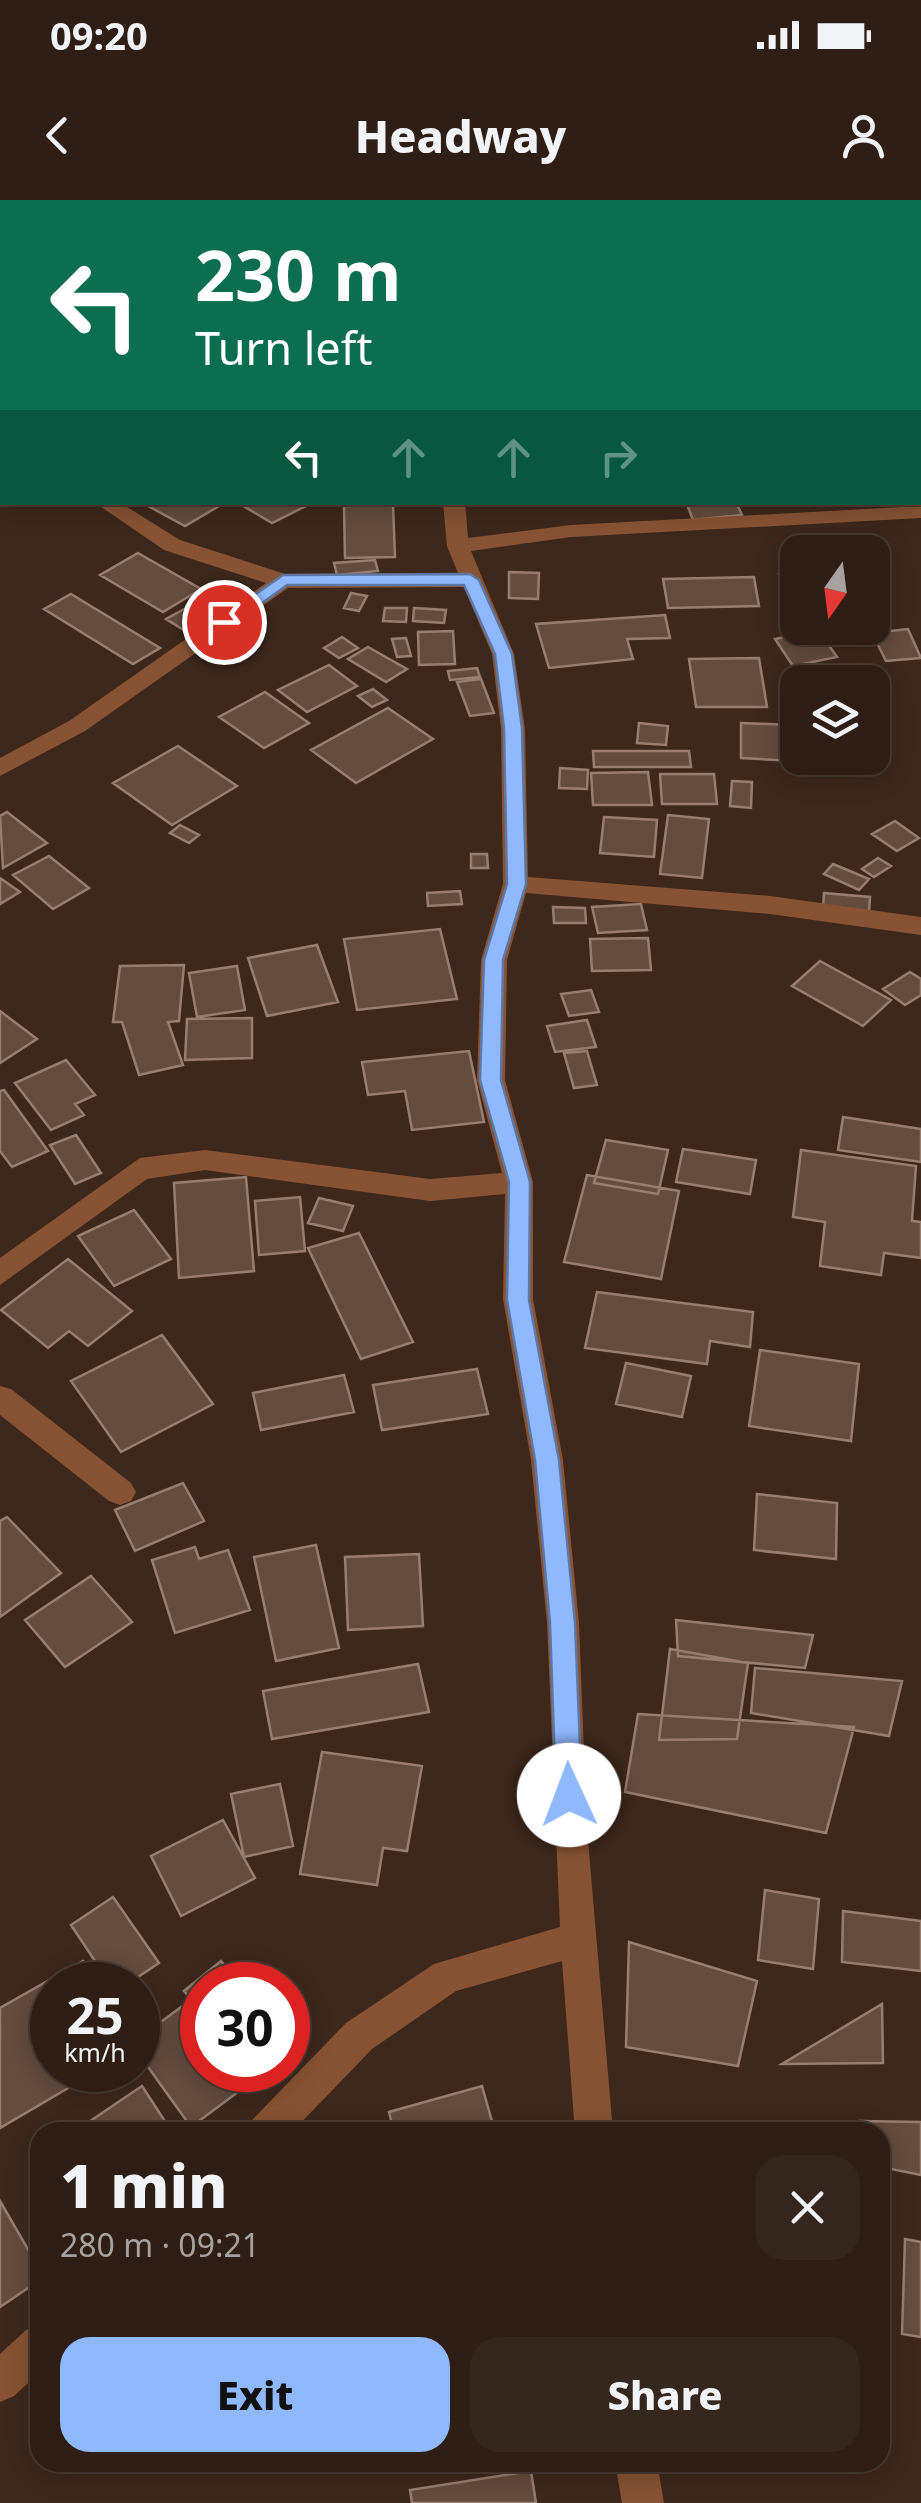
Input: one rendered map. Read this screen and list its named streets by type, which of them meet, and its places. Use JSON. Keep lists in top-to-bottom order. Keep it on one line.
{"north":"bottom","page":{"status":"09:20","header":"Headway","turn":["230 m","Turn left"],"speed":"25 km/h","limit":"30","heading":["1 min","280 m · 09:21"],"buttons":["Exit","Share"]}}
